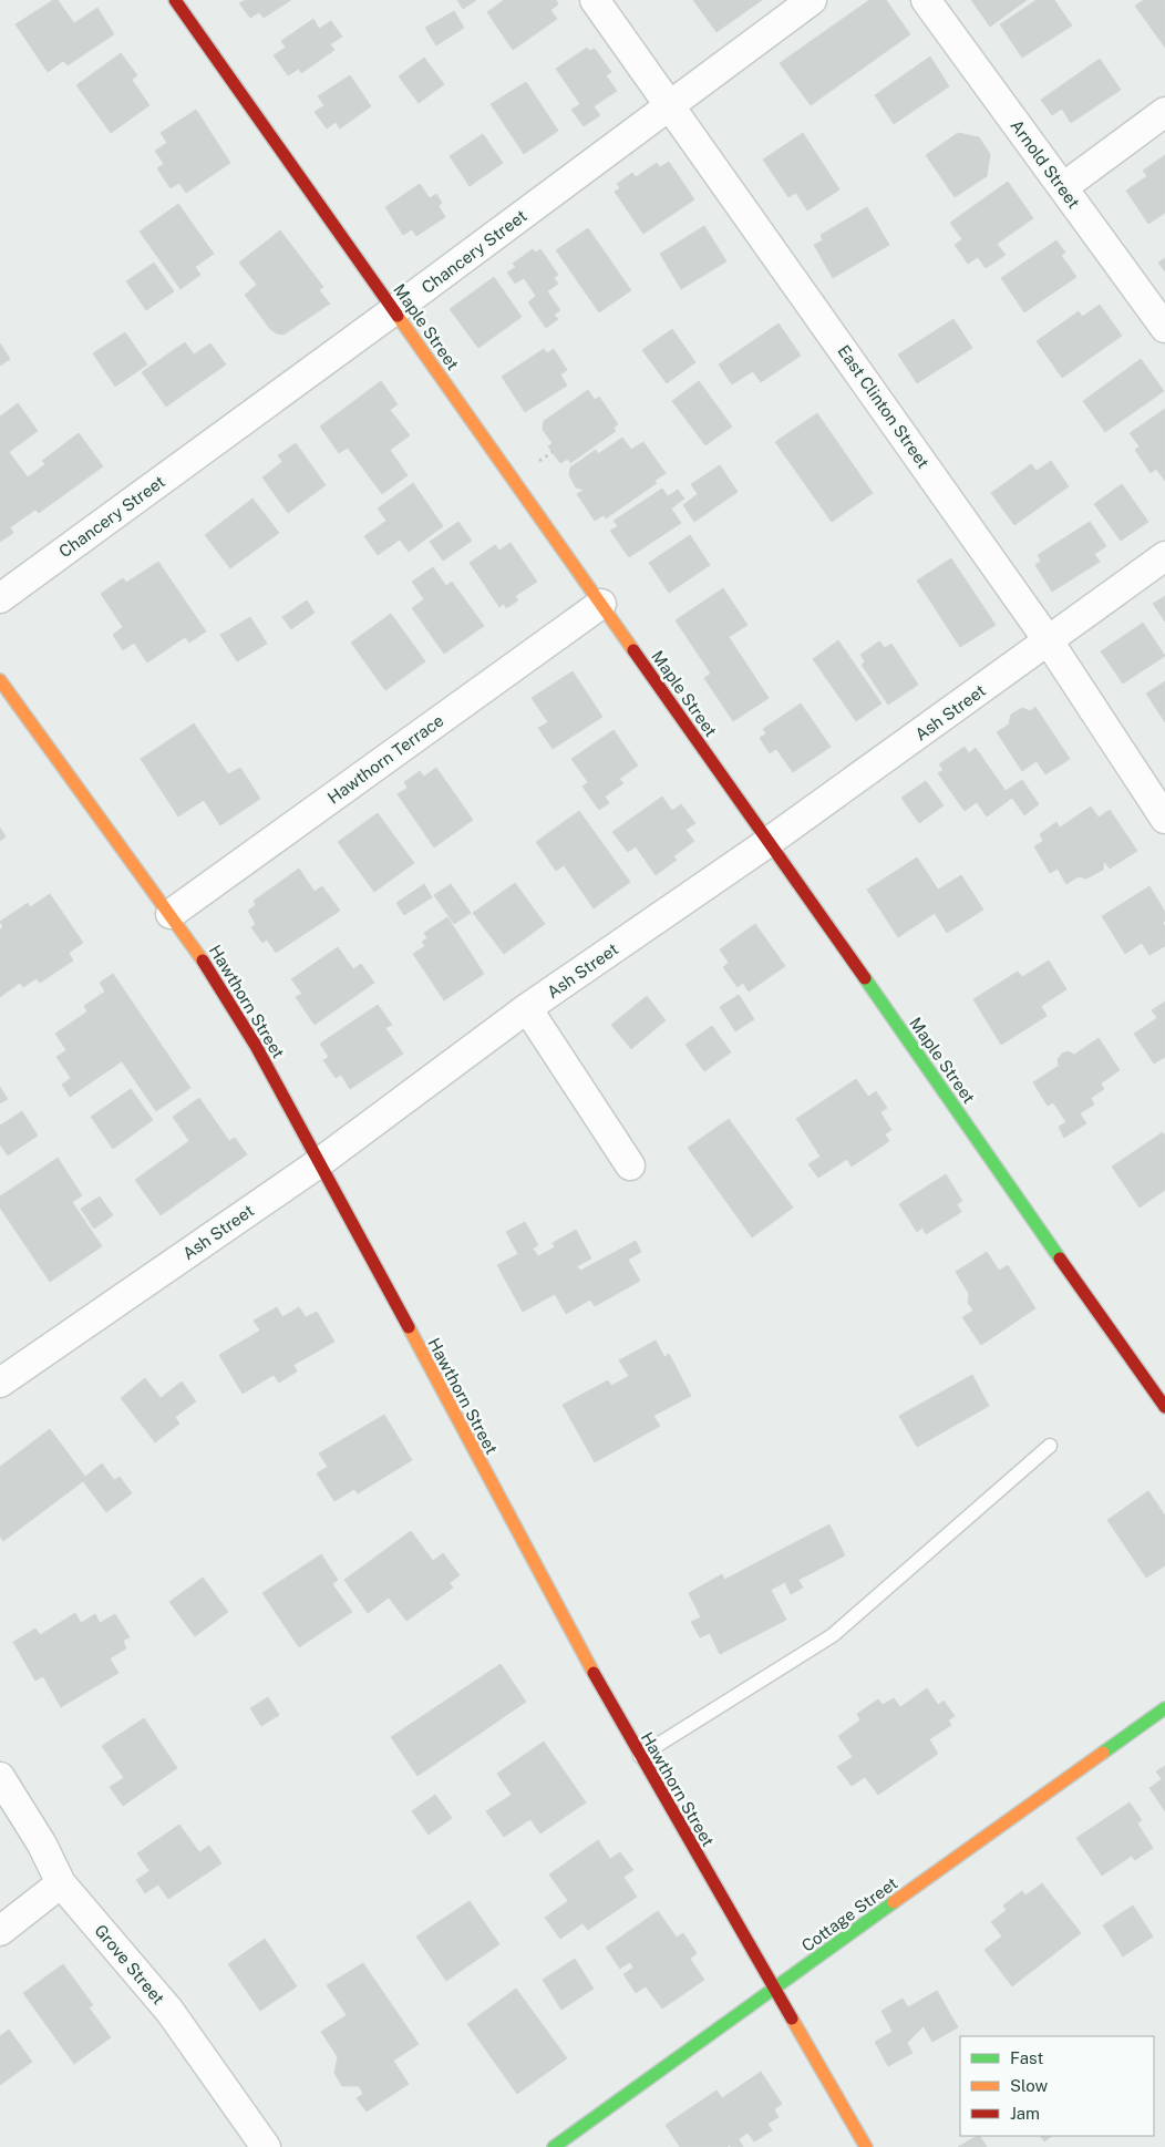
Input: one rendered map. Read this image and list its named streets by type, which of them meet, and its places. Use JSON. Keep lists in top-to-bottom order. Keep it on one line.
{"streets":{"main road":["Maple Street","Hawthorn Street","Cottage Street"],"street":["Arnold Street","Chancery Street","East Clinton Street","Ash Street","Hawthorn Terrace","Grove Street"]},"crossings":[["Chancery Street","Maple Street"],["Chancery Street","East Clinton Street"],["Maple Street","Ash Street"],["Maple Street","Hawthorn Terrace"],["East Clinton Street","Ash Street"],["Ash Street","Hawthorn Street"],["Hawthorn Terrace","Hawthorn Street"],["Hawthorn Street","Cottage Street"]],"legend":["Fast","Slow","Jam"]}
